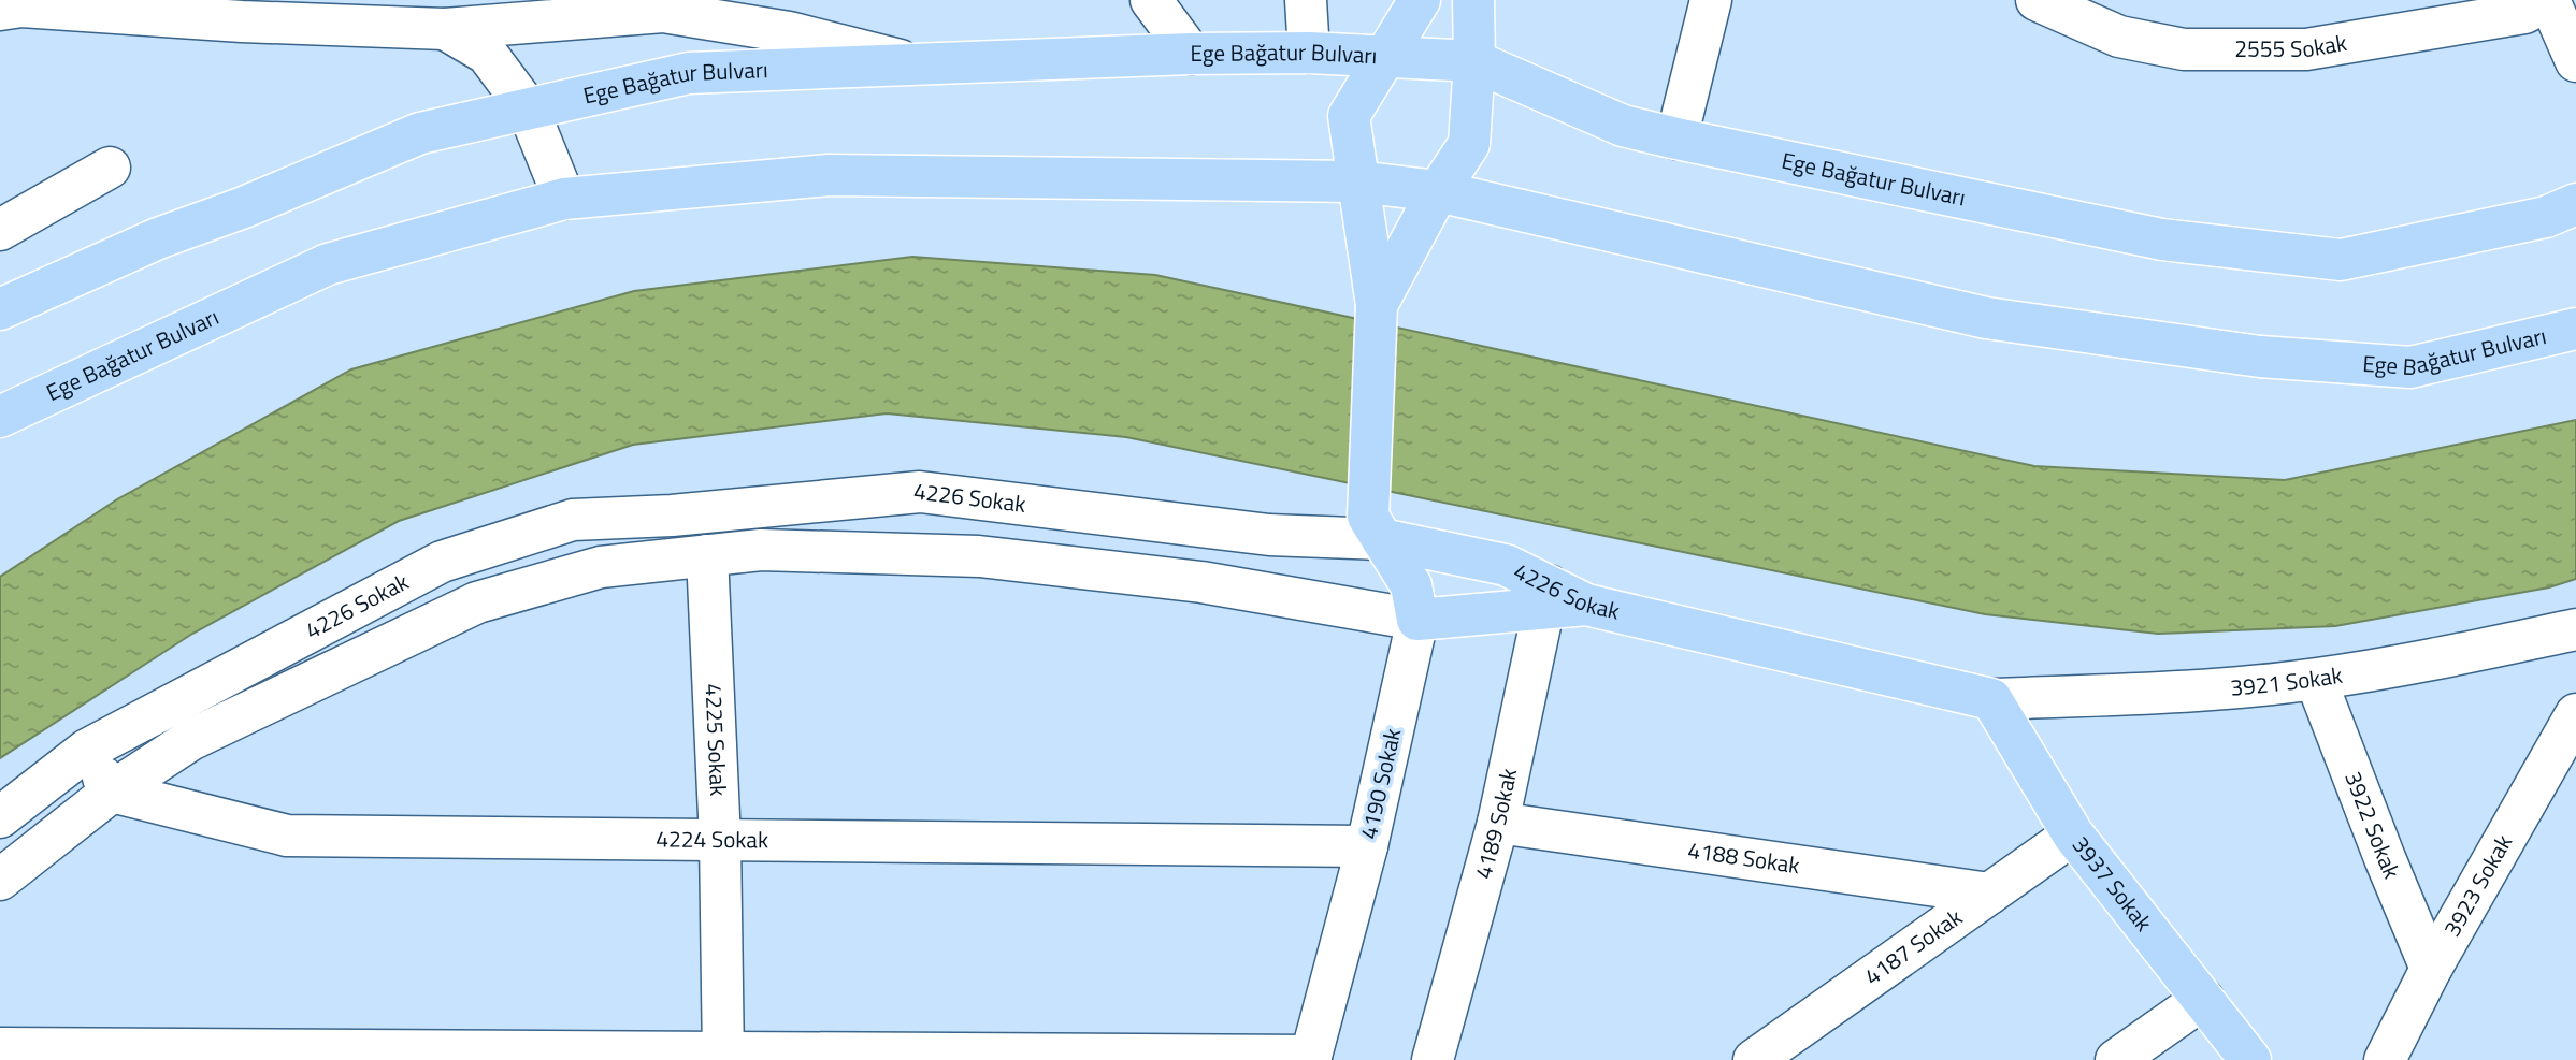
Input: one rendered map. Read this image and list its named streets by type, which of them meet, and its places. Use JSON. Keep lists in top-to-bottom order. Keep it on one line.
{"streets":{"main road":["Ege Bağatur Bulvarı","4226 Sokak","4190 Sokak","3937 Sokak"],"street":["2555 Sokak","3921 Sokak","4225 Sokak","4189 Sokak","3922 Sokak","4224 Sokak","4188 Sokak","3923 Sokak","4187 Sokak"]},"crossings":[["4226 Sokak","3921 Sokak"],["4226 Sokak","4190 Sokak"],["4226 Sokak","4189 Sokak"],["4226 Sokak","3937 Sokak"],["3921 Sokak","3922 Sokak"],["3921 Sokak","3937 Sokak"],["4225 Sokak","4224 Sokak"],["4190 Sokak","4224 Sokak"],["4189 Sokak","4188 Sokak"],["3922 Sokak","3923 Sokak"],["4188 Sokak","4187 Sokak"],["3937 Sokak","4187 Sokak"]]}
